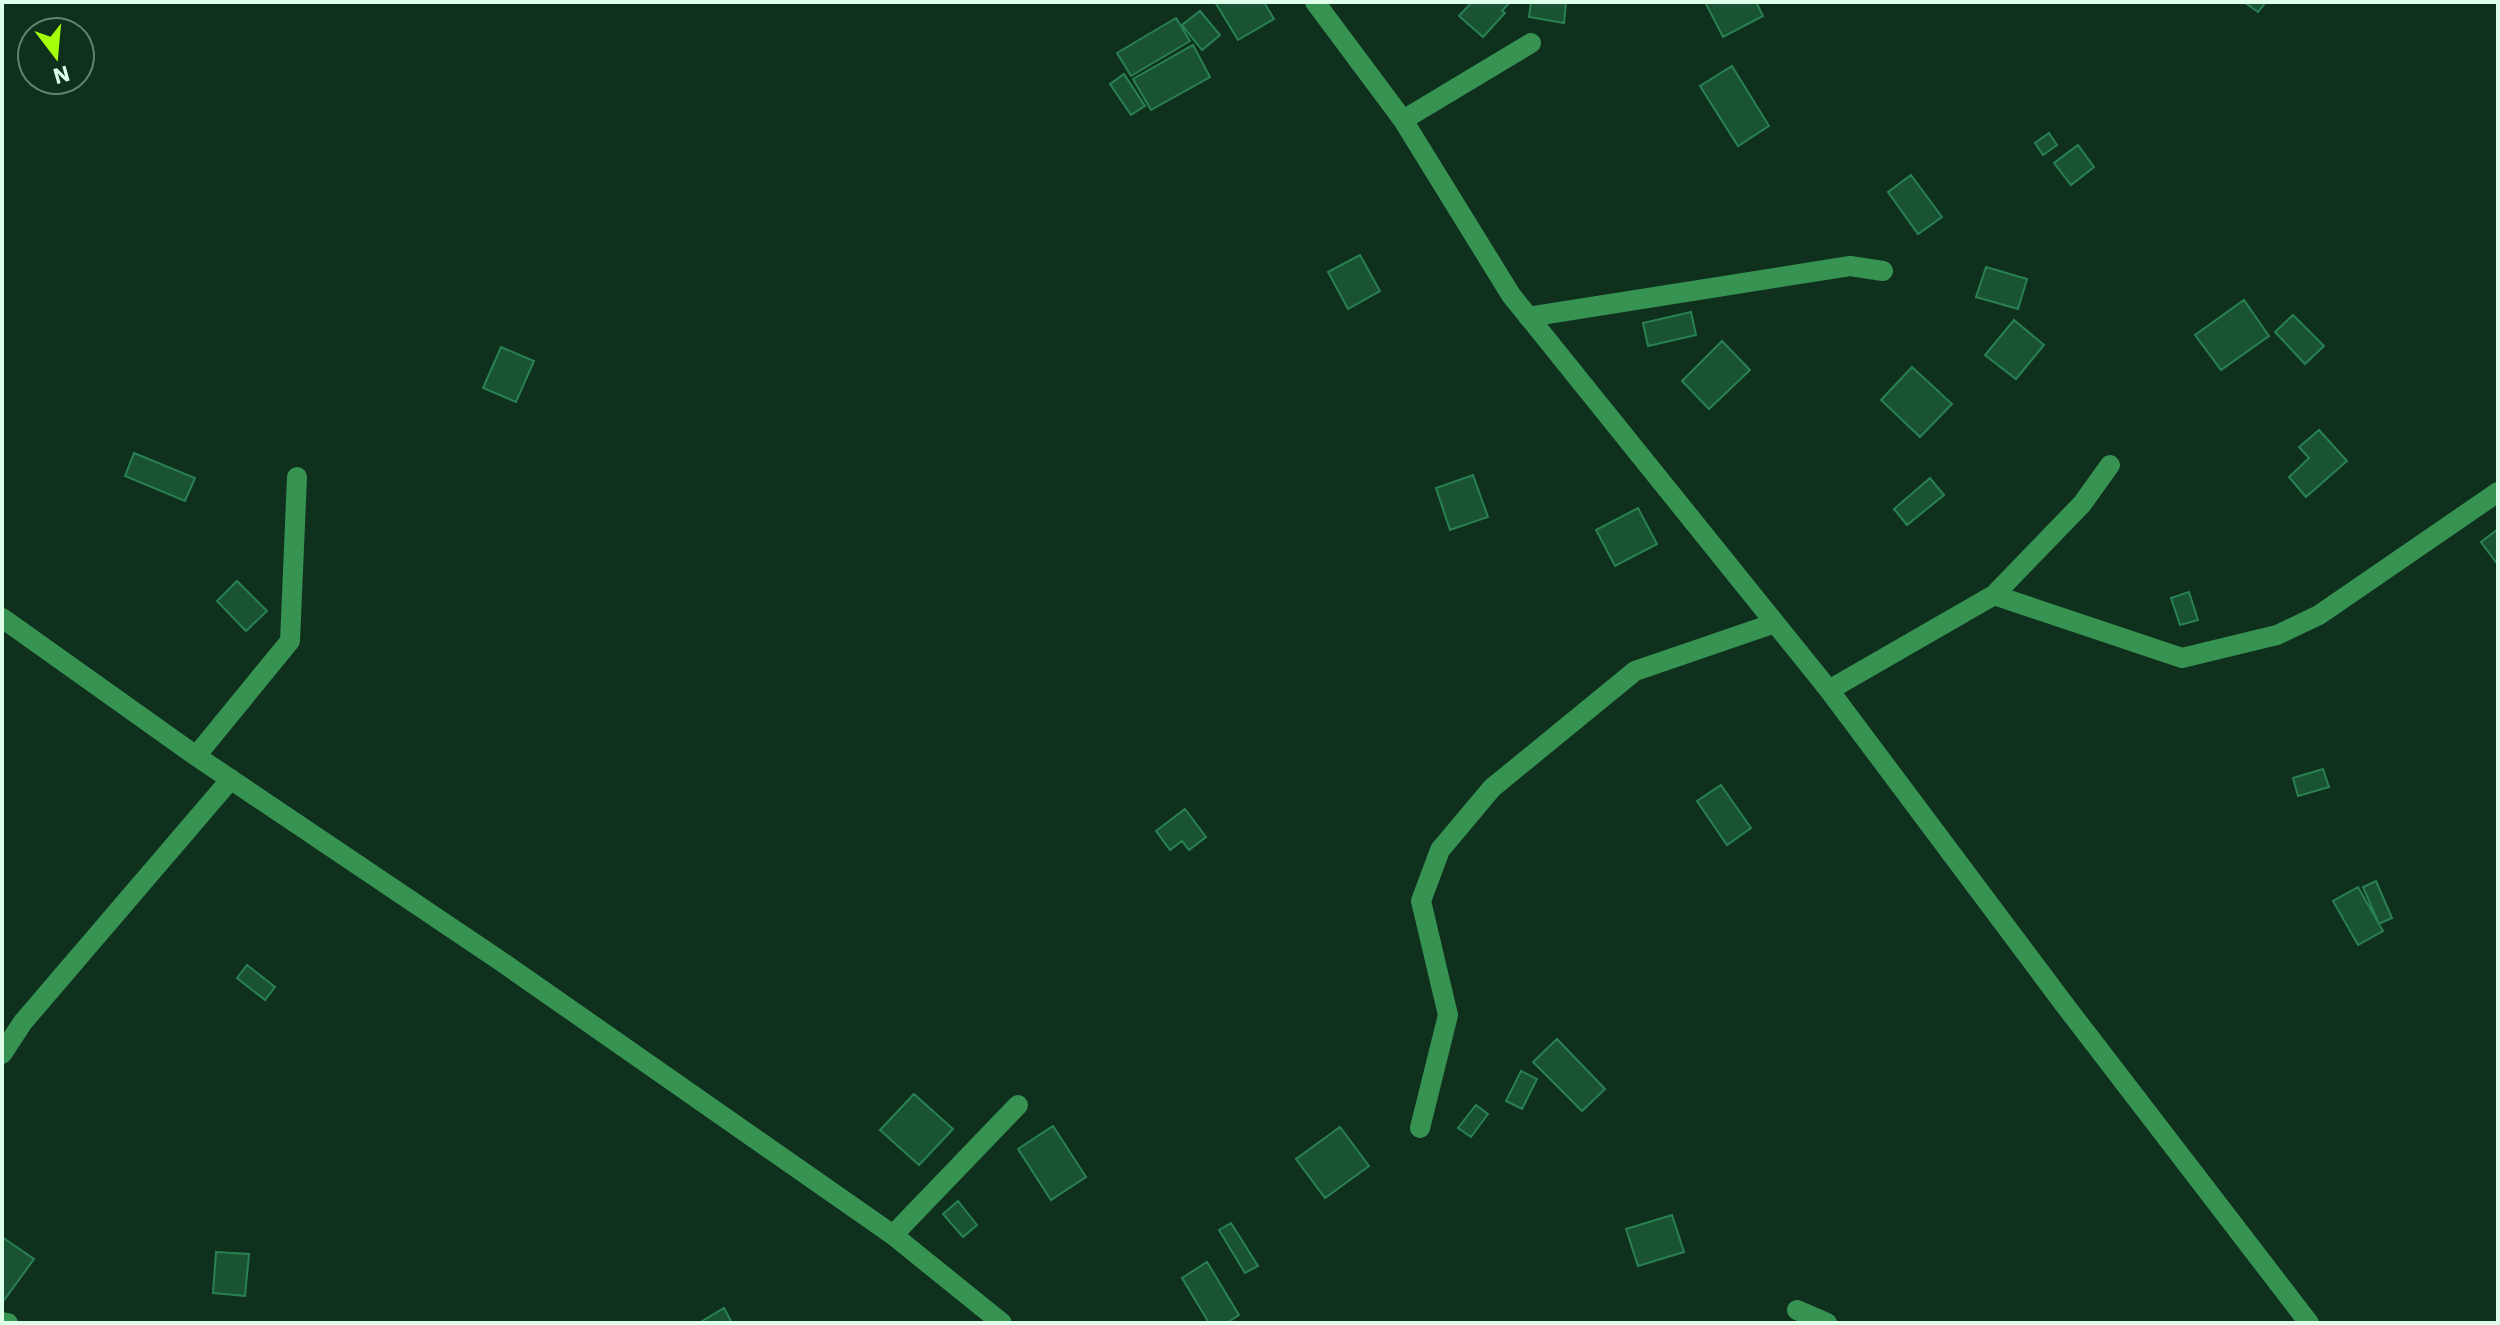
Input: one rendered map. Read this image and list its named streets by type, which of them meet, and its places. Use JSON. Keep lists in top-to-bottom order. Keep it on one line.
{"north":"bottom"}
